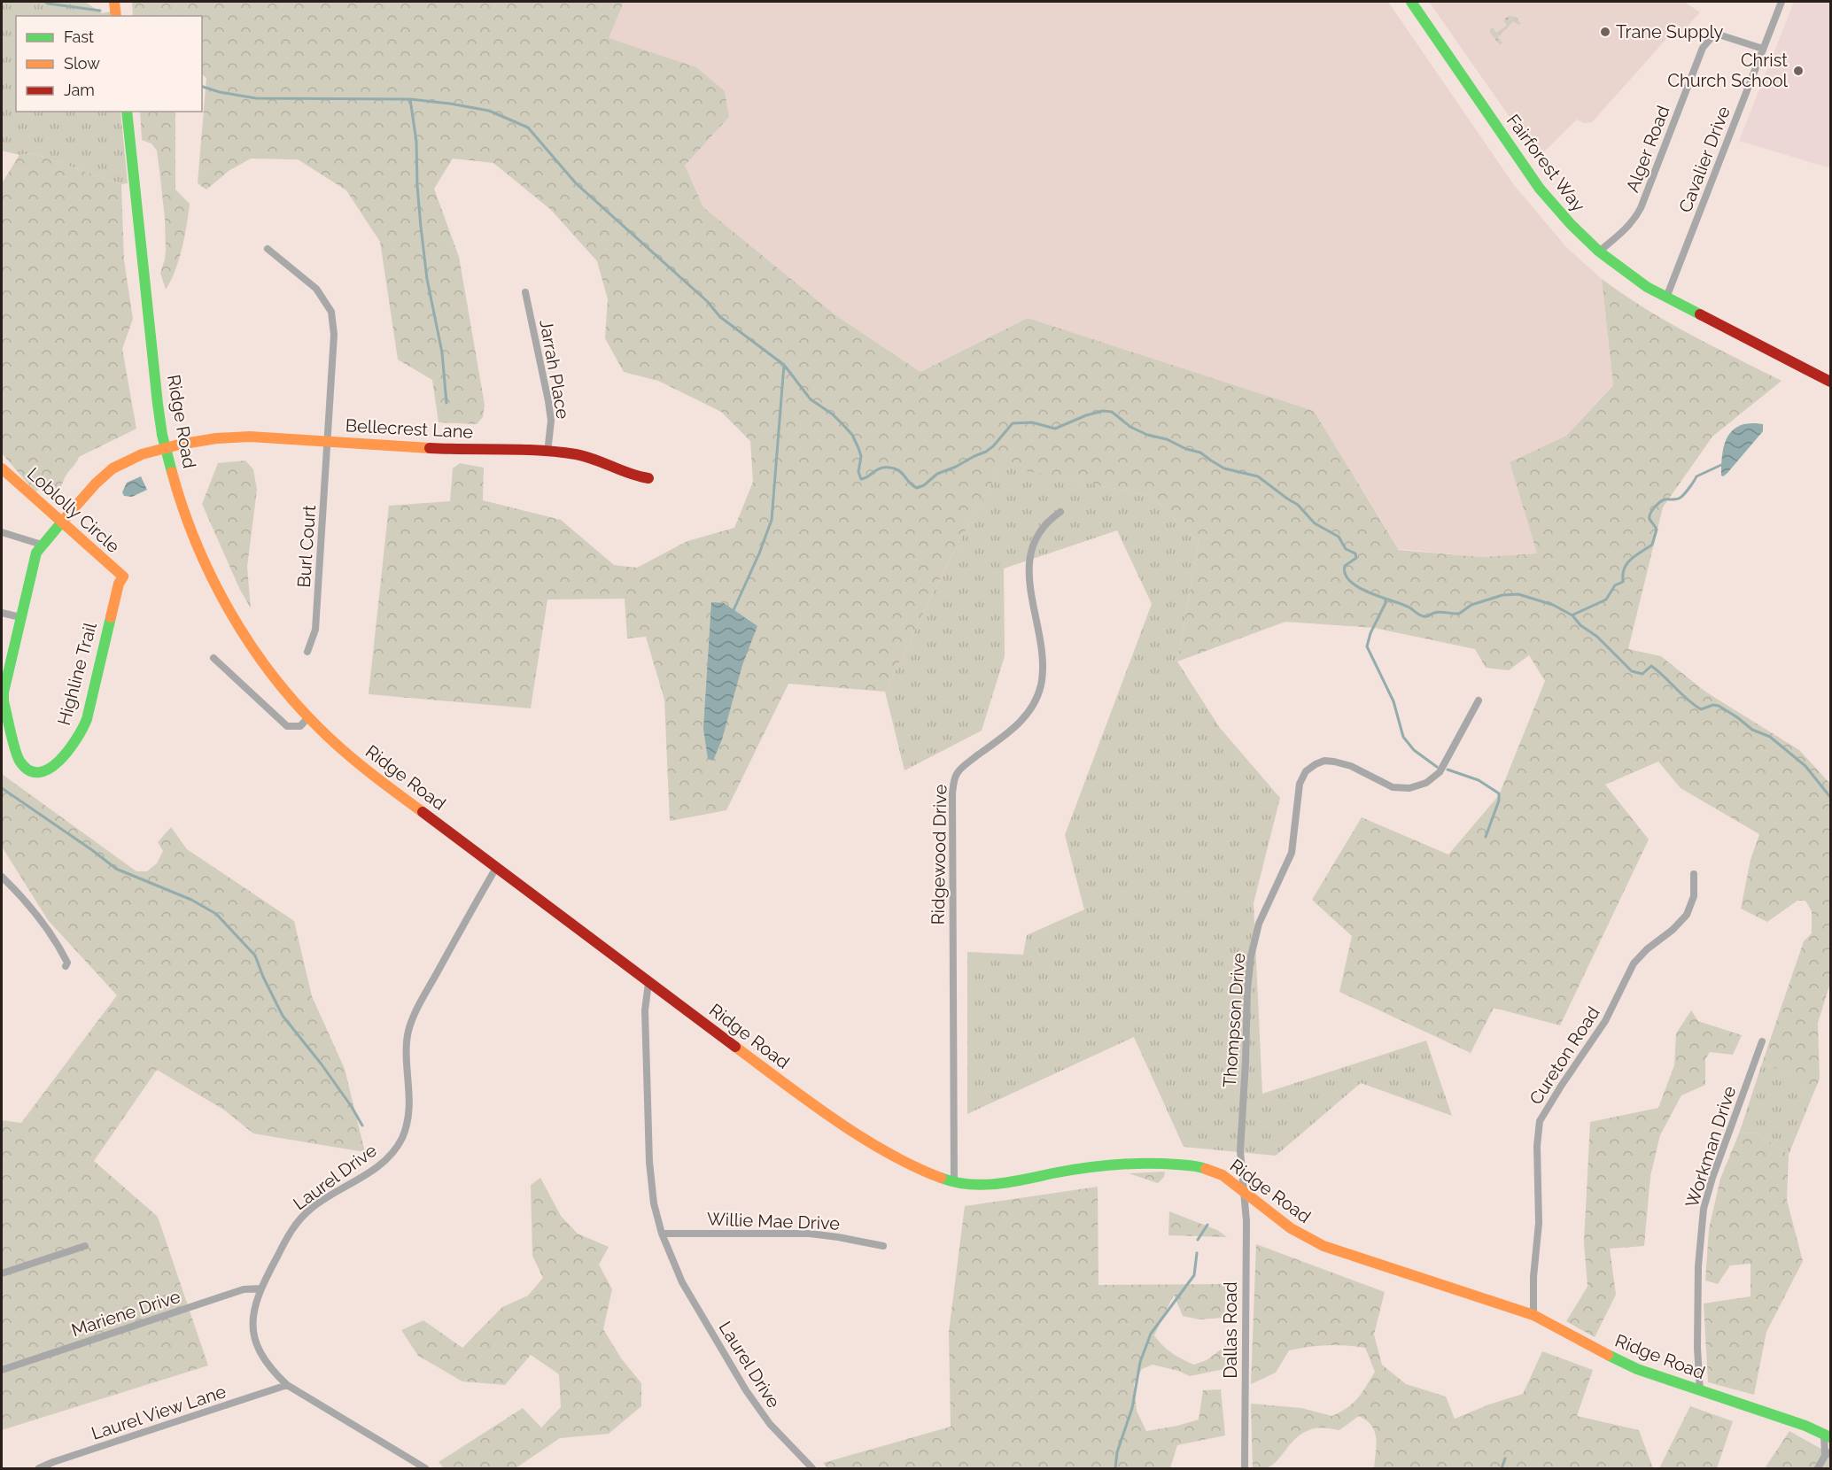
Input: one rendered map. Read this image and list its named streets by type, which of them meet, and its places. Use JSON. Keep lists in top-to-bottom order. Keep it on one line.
{"streets":{"street":["Alger Road","Cavalier Drive","Fairforest Way","Jarrah Place","Ridge Road","Bellecrest Lane","Loblolly Circle","Burl Court","Highline Trail","Ridgewood Drive","Thompson Drive","Cureton Road","Workman Drive","Laurel Drive","Willie Mae Drive","Mariene Drive","Dallas Road","Laurel View Lane"]},"crossings":[["Alger Road","Cavalier Drive"],["Alger Road","Fairforest Way"],["Cavalier Drive","Fairforest Way"],["Jarrah Place","Bellecrest Lane"],["Ridge Road","Bellecrest Lane"],["Ridge Road","Ridgewood Drive"],["Ridge Road","Thompson Drive"],["Ridge Road","Cureton Road"],["Ridge Road","Workman Drive"],["Ridge Road","Laurel Drive"],["Ridge Road","Dallas Road"],["Bellecrest Lane","Loblolly Circle"],["Bellecrest Lane","Burl Court"],["Bellecrest Lane","Highline Trail"],["Loblolly Circle","Highline Trail"],["Thompson Drive","Dallas Road"],["Laurel Drive","Willie Mae Drive"],["Laurel Drive","Mariene Drive"],["Laurel Drive","Laurel View Lane"]],"places":["Trane Supply","Christ Church School"],"legend":["Fast","Slow","Jam"]}
